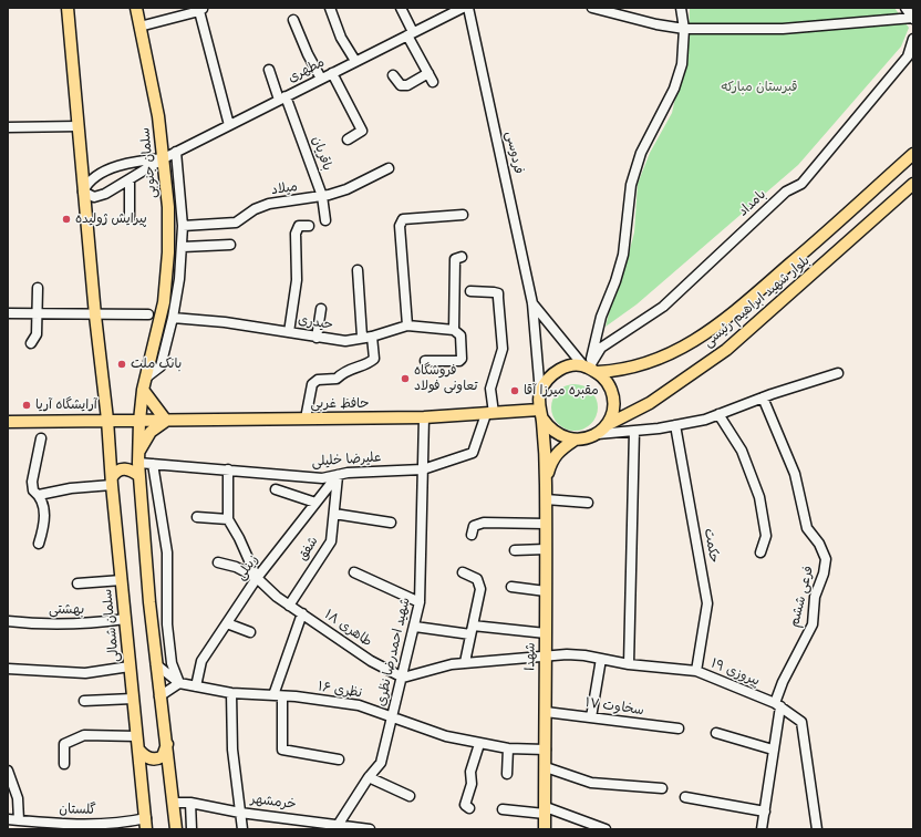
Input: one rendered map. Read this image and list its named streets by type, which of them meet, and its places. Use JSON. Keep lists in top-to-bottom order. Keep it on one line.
{"streets":{"main road":["سلمان جنوبی","بلوار شهید ابراهیم رئیسی","حافظ غربی","سلمان شمالی","شهدا"],"street":["مطهری","فردوسی","باقریان","میلاد","بامداد","حیدری","علیرضا خلیلی","حکمت","شفق","زینلی","فرعی ششم","بهشتی","طاهری ۱۸","شهید احمدرضا نظری","پیروزی ۱۹","نظری ۱۶","سخاوت ۱۷","خرمشهر","گلستان"]},"crossings":[["مطهری","باقریان"],["مطهری","سلمان جنوبی"],["فردوسی","بامداد"],["فردوسی","بلوار شهید ابراهیم رئیسی"],["فردوسی","حافظ غربی"],["باقریان","میلاد"],["سلمان جنوبی","حافظ غربی"],["بامداد","بلوار شهید ابراهیم رئیسی"],["بامداد","حافظ غربی"],["بلوار شهید ابراهیم رئیسی","حافظ غربی"],["حافظ غربی","علیرضا خلیلی"],["حافظ غربی","سلمان شمالی"],["حافظ غربی","شهید احمدرضا نظری"],["علیرضا خلیلی","شفق"],["علیرضا خلیلی","زینلی"],["علیرضا خلیلی","شهید احمدرضا نظری"],["حکمت","پیروزی ۱۹"],["شفق","زینلی"],["شفق","طاهری ۱۸"],["زینلی","طاهری ۱۸"],["زینلی","نظری ۱۶"],["فرعی ششم","پیروزی ۱۹"],["بهشتی","سلمان شمالی"],["سلمان شمالی","گلستان"],["طاهری ۱۸","شهید احمدرضا نظری"],["شهید احمدرضا نظری","نظری ۱۶"],["شهید احمدرضا نظری","خرمشهر"],["شهدا","پیروزی ۱۹"],["شهدا","نظری ۱۶"],["شهدا","سخاوت ۱۷"]],"parks":["قبرستان مبارکه"],"places":["پیرایش ژولیده","بانک ملت","فروشگاه تعاونی فولاد","مقبره میرزا آقا","آرایشگاه آریا"]}
